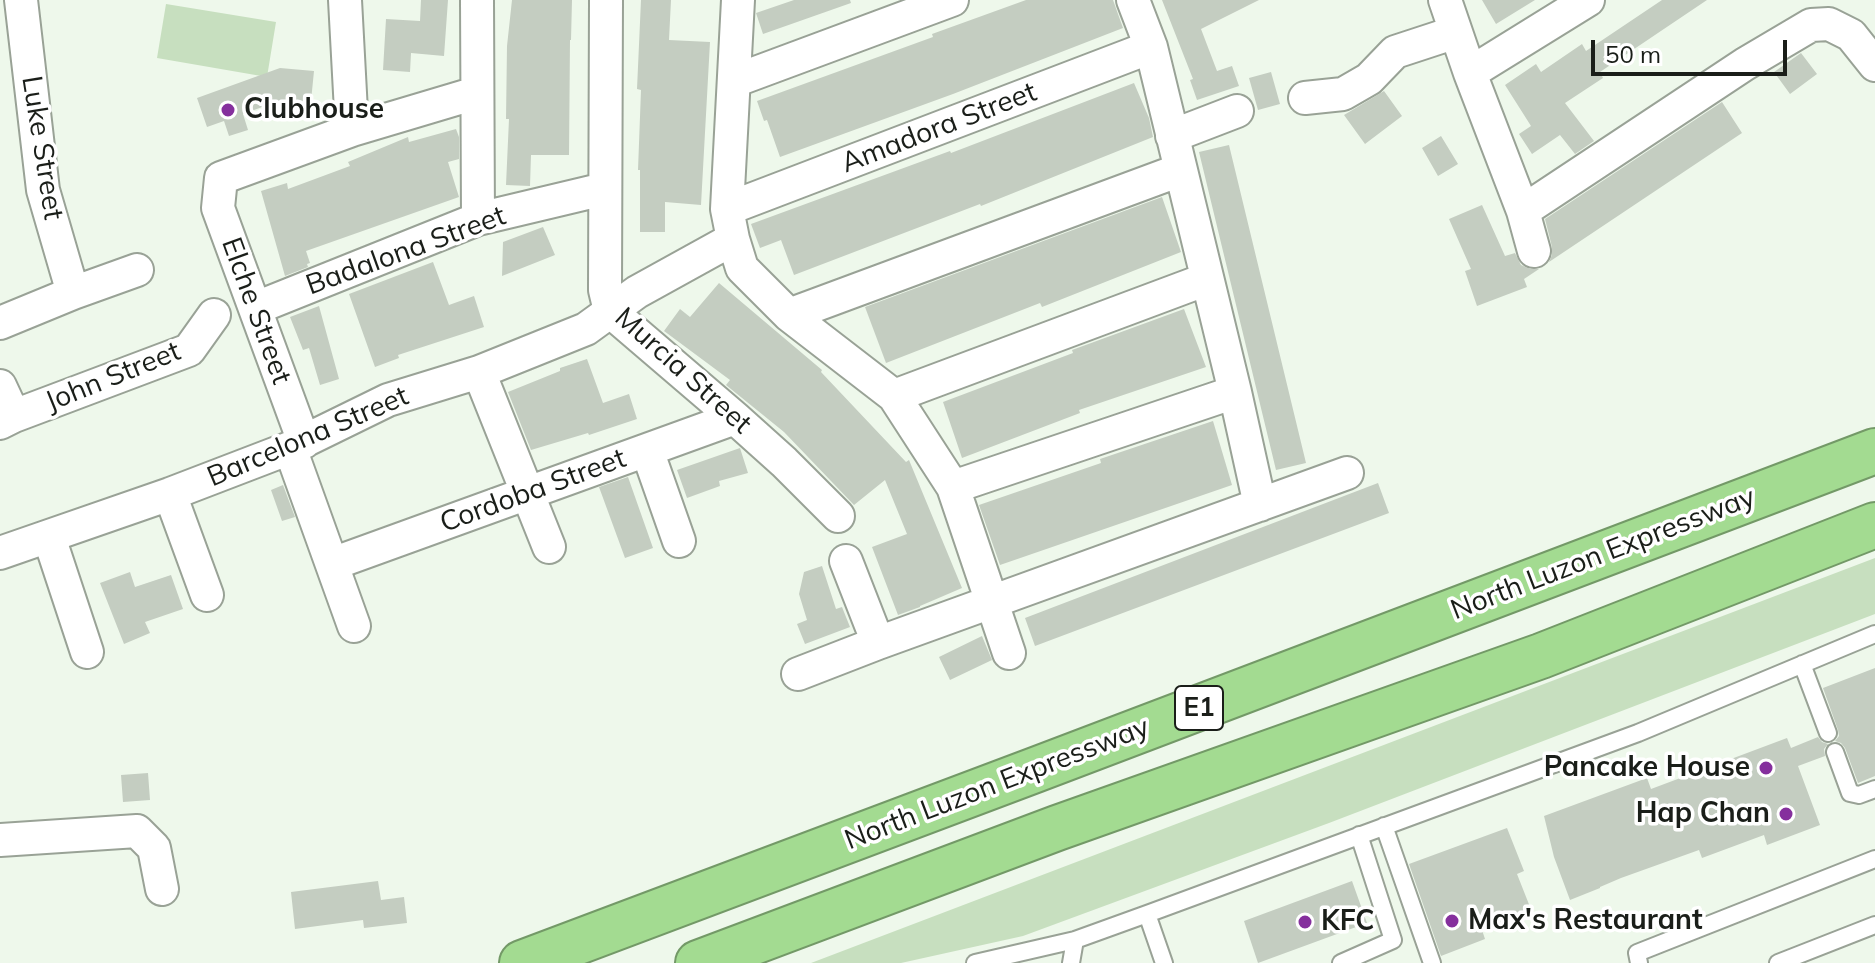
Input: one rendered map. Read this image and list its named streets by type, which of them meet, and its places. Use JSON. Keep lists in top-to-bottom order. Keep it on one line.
{"streets":{"highway":["North Luzon Expressway","E1"],"street":["Amadora Street","Luke Street","Badalona Street","Elche Street","Murcia Street","John Street","Barcelona Street","Cordoba Street"]},"crossings":[["Amadora Street","Murcia Street"],["Amadora Street","Barcelona Street"],["Badalona Street","Elche Street"],["Badalona Street","Murcia Street"],["Elche Street","Barcelona Street"],["Elche Street","Cordoba Street"],["Murcia Street","Barcelona Street"],["Murcia Street","Cordoba Street"]],"places":["Clubhouse","Pancake House","Hap Chan","Max's Restaurant","KFC"],"scale_bar":"50 m"}
